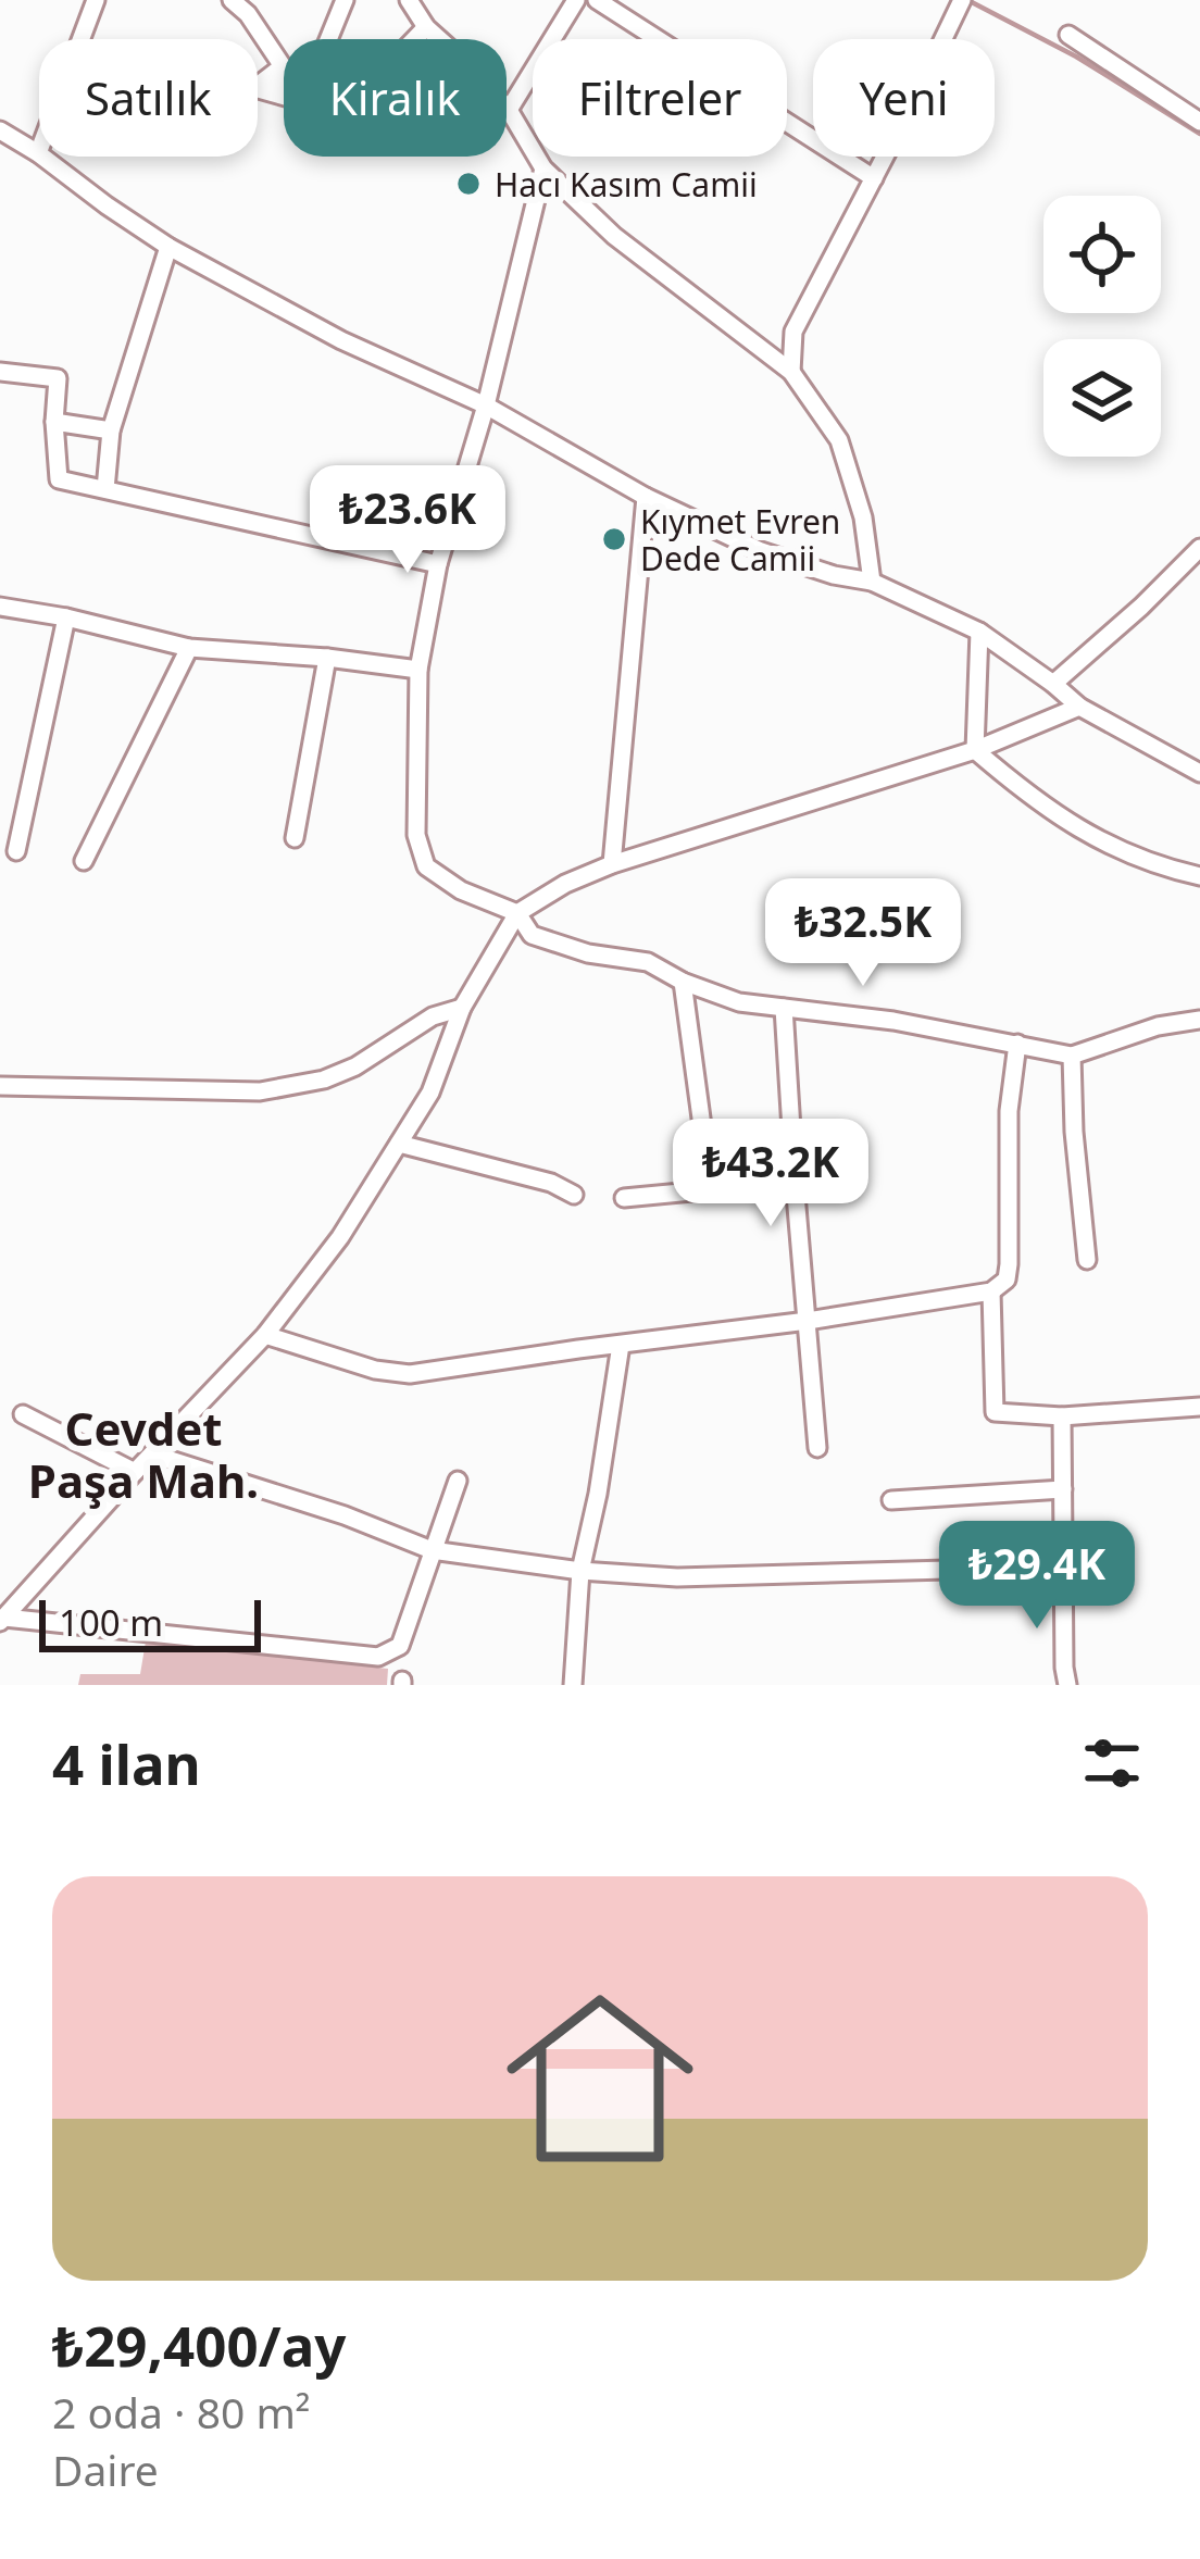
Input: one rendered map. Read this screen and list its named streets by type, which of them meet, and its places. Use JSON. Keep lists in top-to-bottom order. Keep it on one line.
{"districts":["Cevdet Paşa Mah."],"places":["Hacı Kasım Camii","Kıymet Evren Dede Camii"],"scale_bar":"100 m","page":{"chip":["Satılık","Kiralık","Filtreler","Yeni"],"price":["₺23.6K","₺32.5K","₺43.2K","₺29.4K"],"scale":"100 m","heading":"4 ilan","list":[{"name":"₺29,400/ay","note":"2 oda · 80 m² · Daire"}]}}
